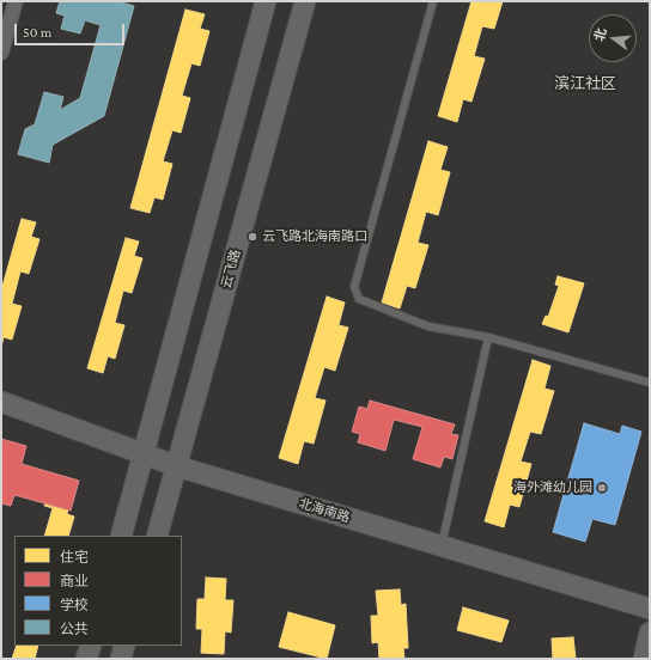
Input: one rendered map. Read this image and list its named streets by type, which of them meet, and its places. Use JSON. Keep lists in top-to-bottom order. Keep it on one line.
{"streets":{"main road":["云飞路","北海南路"]},"crossings":[["云飞路","北海南路"]],"districts":["滨江社区"],"places":["云飞路北海南路口","海外滩幼儿园"],"legend":["住宅","商业","学校","公共"],"scale_bar":"50 m","north":"left"}
